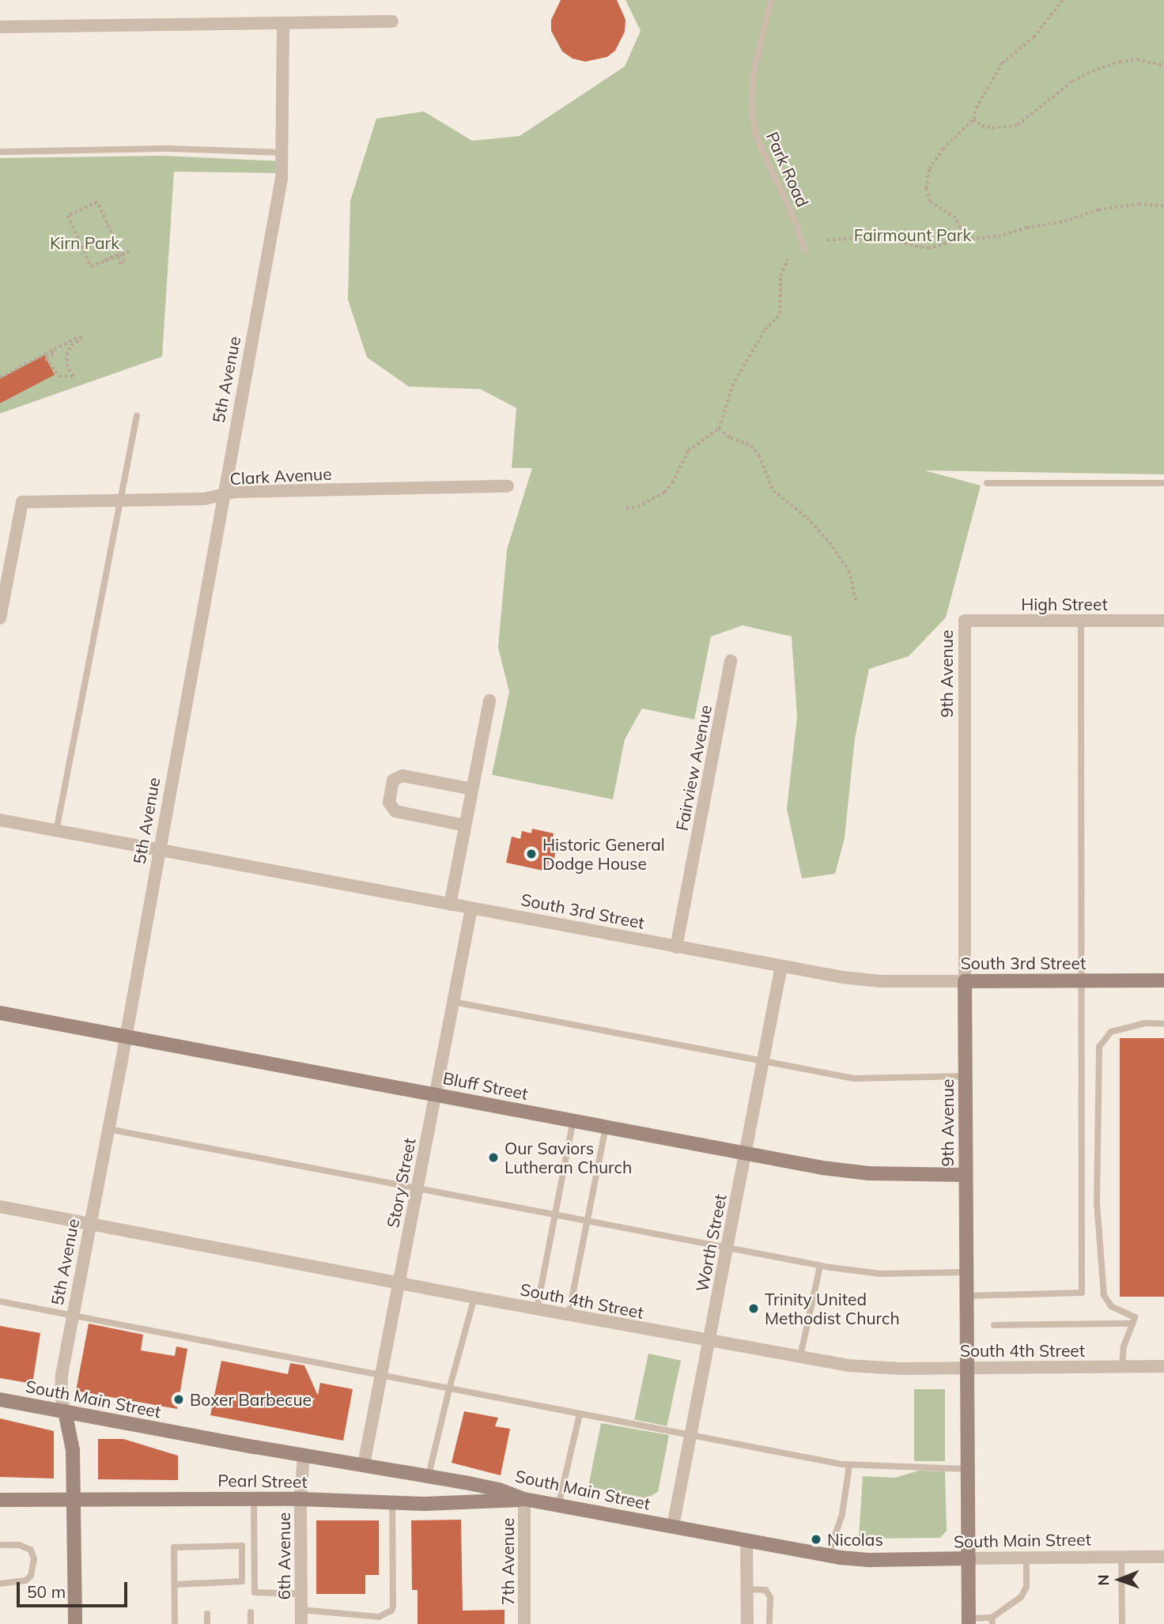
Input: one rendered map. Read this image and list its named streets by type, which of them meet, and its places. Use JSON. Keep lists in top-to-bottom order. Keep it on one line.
{"streets":{"main road":["5th Avenue","9th Avenue","South 3rd Street","Bluff Street","South Main Street","Pearl Street"],"street":["Clark Avenue","High Street","Fairview Avenue","Story Street","Worth Street","South 4th Street","6th Avenue","7th Avenue"],"lane":["Park Road"]},"crossings":[["5th Avenue","Clark Avenue"],["5th Avenue","South 3rd Street"],["5th Avenue","Bluff Street"],["5th Avenue","South 4th Street"],["5th Avenue","South Main Street"],["5th Avenue","Pearl Street"],["High Street","9th Avenue"],["9th Avenue","South 3rd Street"],["9th Avenue","Bluff Street"],["9th Avenue","South 4th Street"],["9th Avenue","South Main Street"],["Fairview Avenue","South 3rd Street"],["South 3rd Street","Story Street"],["South 3rd Street","Worth Street"],["Bluff Street","Story Street"],["Bluff Street","Worth Street"],["Story Street","South 4th Street"],["Story Street","South Main Street"],["Worth Street","South 4th Street"],["Worth Street","South Main Street"],["South Main Street","Pearl Street"],["South Main Street","6th Avenue"],["South Main Street","7th Avenue"],["Pearl Street","6th Avenue"],["Pearl Street","7th Avenue"]],"parks":["Fairmount Park","Kirn Park"],"places":["Historic General Dodge House","Our Saviors Lutheran Church","Trinity United Methodist Church","Boxer Barbecue","Nicolas"],"scale_bar":"50 m","north":"left"}
